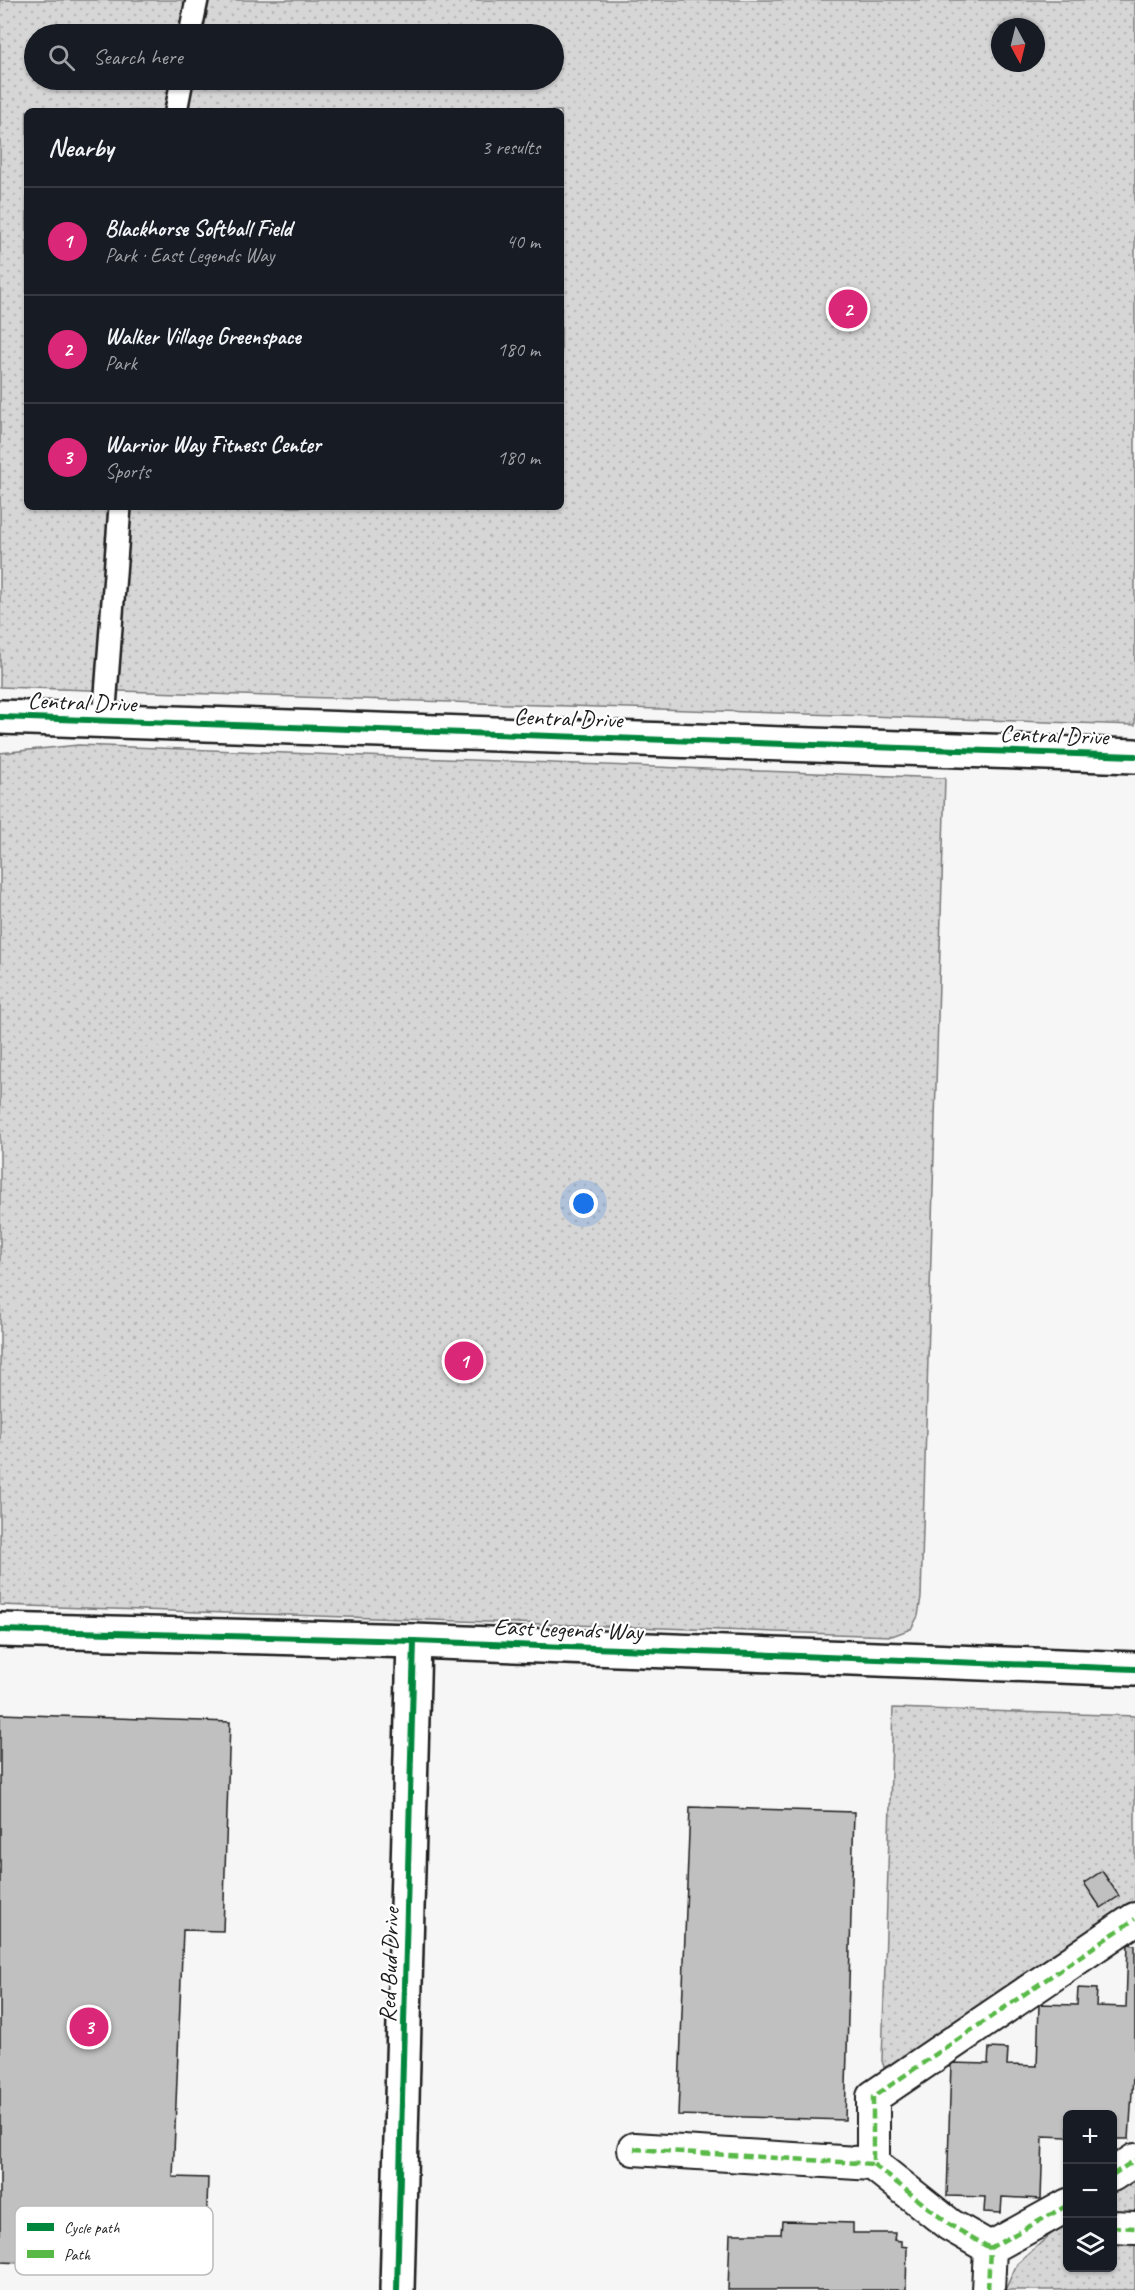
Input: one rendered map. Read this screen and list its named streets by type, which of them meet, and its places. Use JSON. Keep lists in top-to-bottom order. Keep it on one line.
{"streets":{"street":["Central Drive","East Legends Way","Red Bud Drive"]},"crossings":[["East Legends Way","Red Bud Drive"]],"legend":["Cycle path","Path"],"north":"bottom","page":{"search":"Search here","heading":["Nearby","3 results"],"list":[{"mark":"1","name":"Blackhorse Softball Field","note":"Park · East Legends Way","value":"40 m"},{"mark":"2","name":"Walker Village Greenspace","note":"Park","value":"180 m"},{"mark":"3","name":"Warrior Way Fitness Center","note":"Sports","value":"180 m"}],"pins":["2","1","3"],"map_buttons":["+","−"]}}
